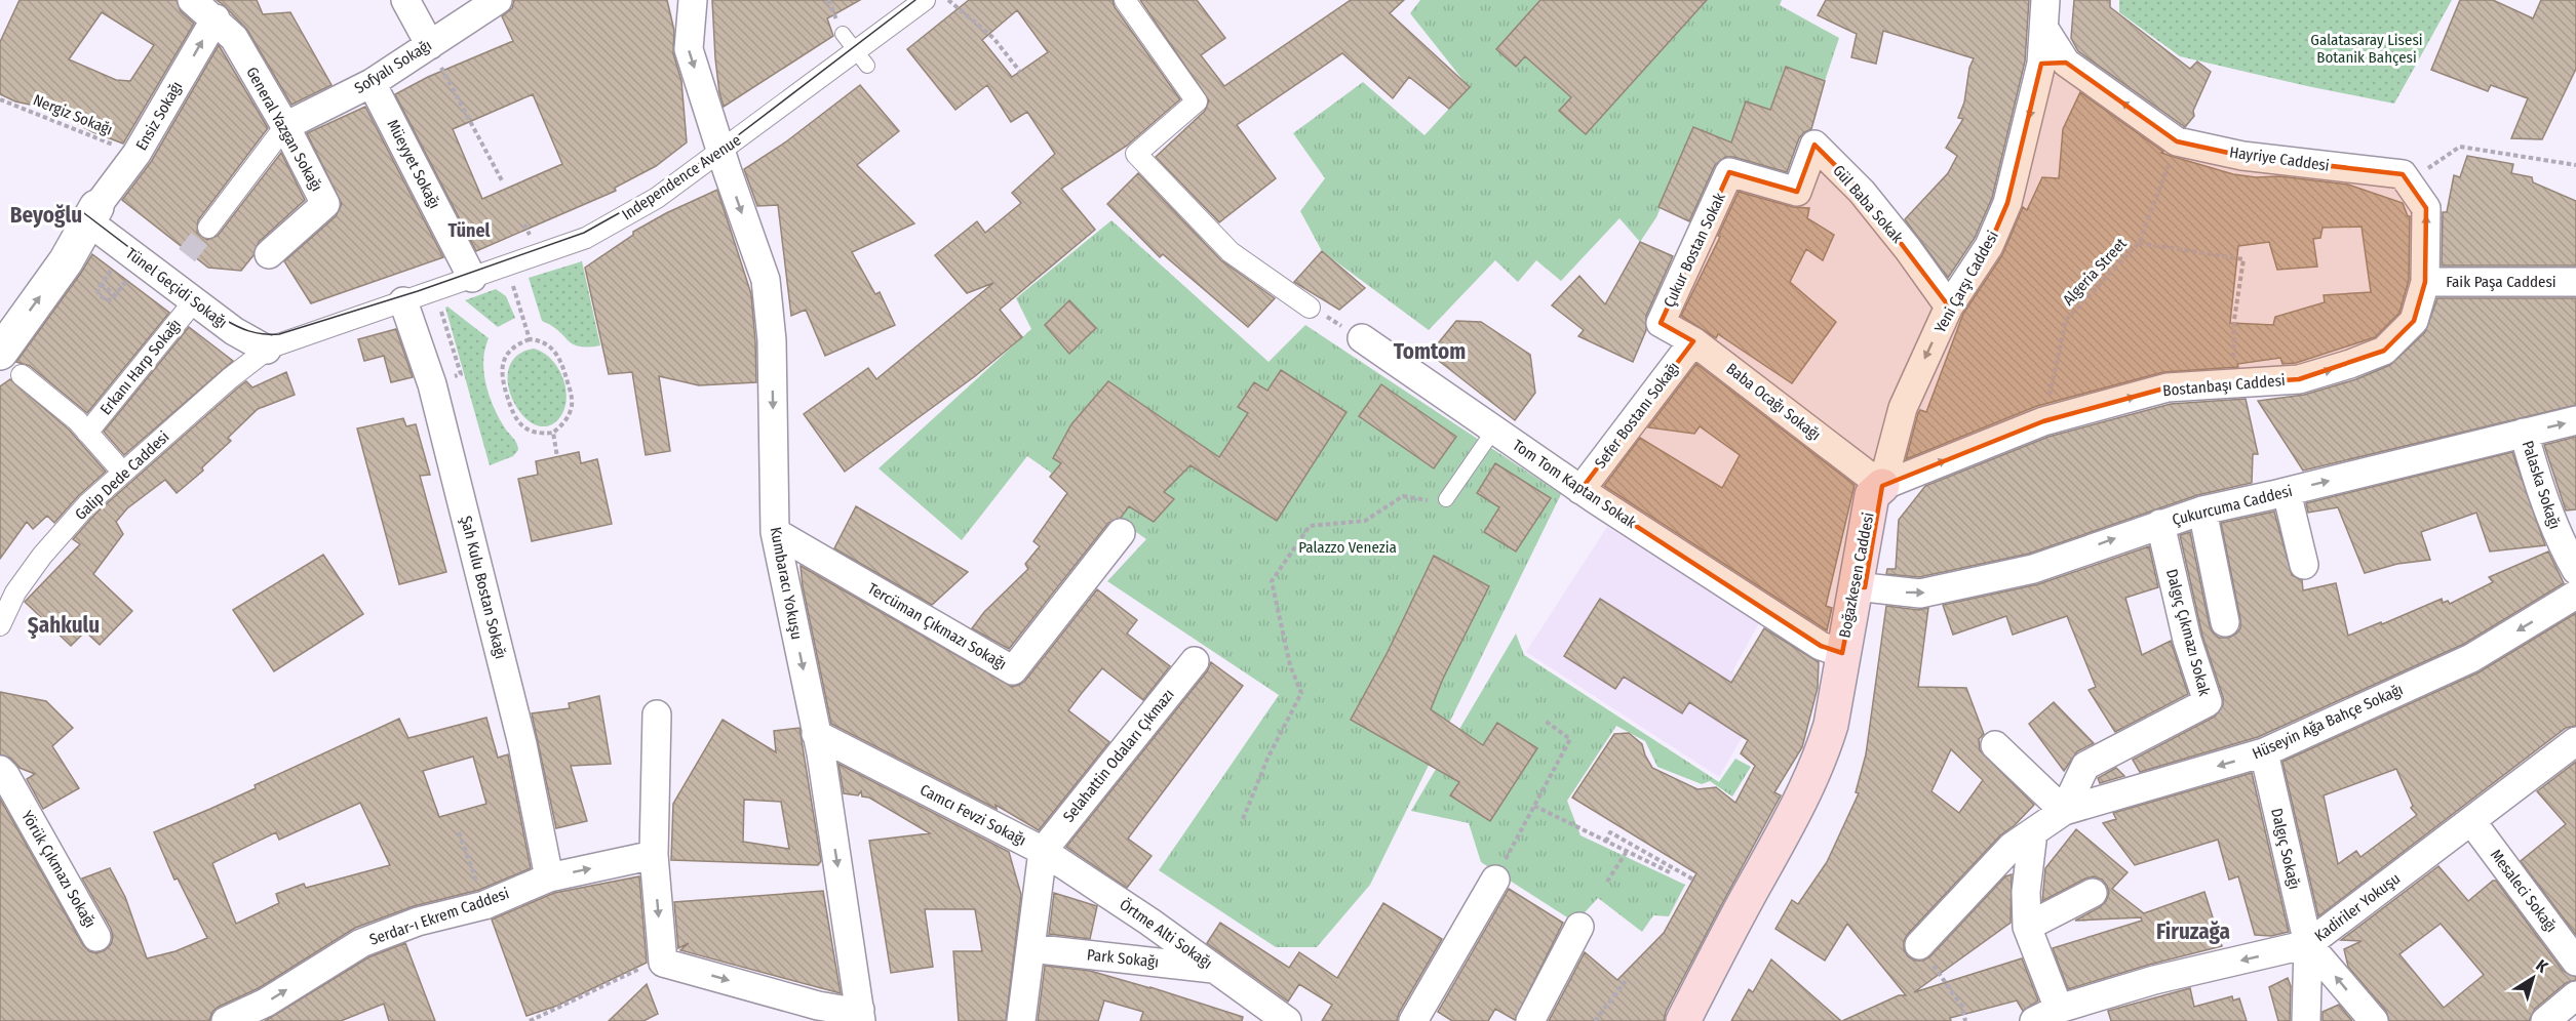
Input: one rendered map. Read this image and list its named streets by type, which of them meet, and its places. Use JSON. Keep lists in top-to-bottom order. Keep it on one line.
{"streets":{"main road":["Boğazkesen Caddesi"],"street":["Sofyalı Sokağı","Ensiz Sokağı","General Yazgan Sokağı","Hayriye Caddesi","Müeyyet Sokağı","Independence Avenue","Gül Baba Sokak","Çukur Bostan Sokak","Yeni Çarşı Caddesi","Faik Paşa Caddesi","Tünel Geçidi Sokağı","Erkanı Harp Sokağı","Bostanbaşı Caddesi","Baba Ocağı Sokağı","Sefer Bostanı Sokağı","Galip Dede Caddesi","Tom Tom Kaptan Sokak","Palaska Sokağı","Çukurcuma Caddesi","Kumbaracı Yokuşu","Şah Kulu Bostan Sokağı","Tercüman Çıkmazı Sokağı","Dalgıç Çıkmazı Sokak","Hüseyin Ağa Bahçe Sokağı","Selahattin Odaları Çıkmazı","Camcı Fevzi Sokağı","Dalgıç Sokağı","Yörük Çıkmazı Sokağı","Mesaleci Sokağı","Kadiriler Yokuşu","Serdar-ı Ekrem Caddesi","Örtme Alti Sokağı","Park Sokağı"],"path":["Nergiz Sokağı","Algeria Street"]},"crossings":[["Sofyalı Sokağı","General Yazgan Sokağı"],["Sofyalı Sokağı","Müeyyet Sokağı"],["Nergiz Sokağı","Ensiz Sokağı"],["Ensiz Sokağı","General Yazgan Sokağı"],["Ensiz Sokağı","Tünel Geçidi Sokağı"],["Hayriye Caddesi","Algeria Street"],["Hayriye Caddesi","Yeni Çarşı Caddesi"],["Müeyyet Sokağı","Independence Avenue"],["Independence Avenue","Tünel Geçidi Sokağı"],["Independence Avenue","Galip Dede Caddesi"],["Independence Avenue","Kumbaracı Yokuşu"],["Independence Avenue","Şah Kulu Bostan Sokağı"],["Gül Baba Sokak","Çukur Bostan Sokak"],["Gül Baba Sokak","Yeni Çarşı Caddesi"],["Çukur Bostan Sokak","Baba Ocağı Sokağı"],["Algeria Street","Bostanbaşı Caddesi"],["Yeni Çarşı Caddesi","Bostanbaşı Caddesi"],["Yeni Çarşı Caddesi","Baba Ocağı Sokağı"],["Yeni Çarşı Caddesi","Boğazkesen Caddesi"],["Faik Paşa Caddesi","Bostanbaşı Caddesi"],["Tünel Geçidi Sokağı","Erkanı Harp Sokağı"],["Tünel Geçidi Sokağı","Galip Dede Caddesi"],["Bostanbaşı Caddesi","Baba Ocağı Sokağı"],["Bostanbaşı Caddesi","Boğazkesen Caddesi"],["Baba Ocağı Sokağı","Sefer Bostanı Sokağı"],["Baba Ocağı Sokağı","Boğazkesen Caddesi"],["Sefer Bostanı Sokağı","Tom Tom Kaptan Sokak"],["Tom Tom Kaptan Sokak","Boğazkesen Caddesi"],["Palaska Sokağı","Çukurcuma Caddesi"],["Çukurcuma Caddesi","Boğazkesen Caddesi"],["Çukurcuma Caddesi","Dalgıç Çıkmazı Sokak"],["Kumbaracı Yokuşu","Tercüman Çıkmazı Sokağı"],["Kumbaracı Yokuşu","Camcı Fevzi Sokağı"],["Şah Kulu Bostan Sokağı","Serdar-ı Ekrem Caddesi"],["Dalgıç Çıkmazı Sokak","Hüseyin Ağa Bahçe Sokağı"],["Hüseyin Ağa Bahçe Sokağı","Dalgıç Sokağı"],["Selahattin Odaları Çıkmazı","Camcı Fevzi Sokağı"],["Selahattin Odaları Çıkmazı","Örtme Alti Sokağı"],["Camcı Fevzi Sokağı","Örtme Alti Sokağı"],["Camcı Fevzi Sokağı","Park Sokağı"],["Dalgıç Sokağı","Kadiriler Yokuşu"],["Mesaleci Sokağı","Kadiriler Yokuşu"],["Örtme Alti Sokağı","Park Sokağı"]],"one_way":["Hayriye Caddesi","Yeni Çarşı Caddesi","Bostanbaşı Caddesi","Çukurcuma Caddesi","Kumbaracı Yokuşu","Hüseyin Ağa Bahçe Sokağı","Kadiriler Yokuşu","Serdar-ı Ekrem Caddesi"],"districts":["Beyoğlu","Tünel","Tomtom","Şahkulu","Firuzağa"],"parks":["Galatasaray Lisesi Botanik Bahçesi","Palazzo Venezia"],"north":"top right"}
